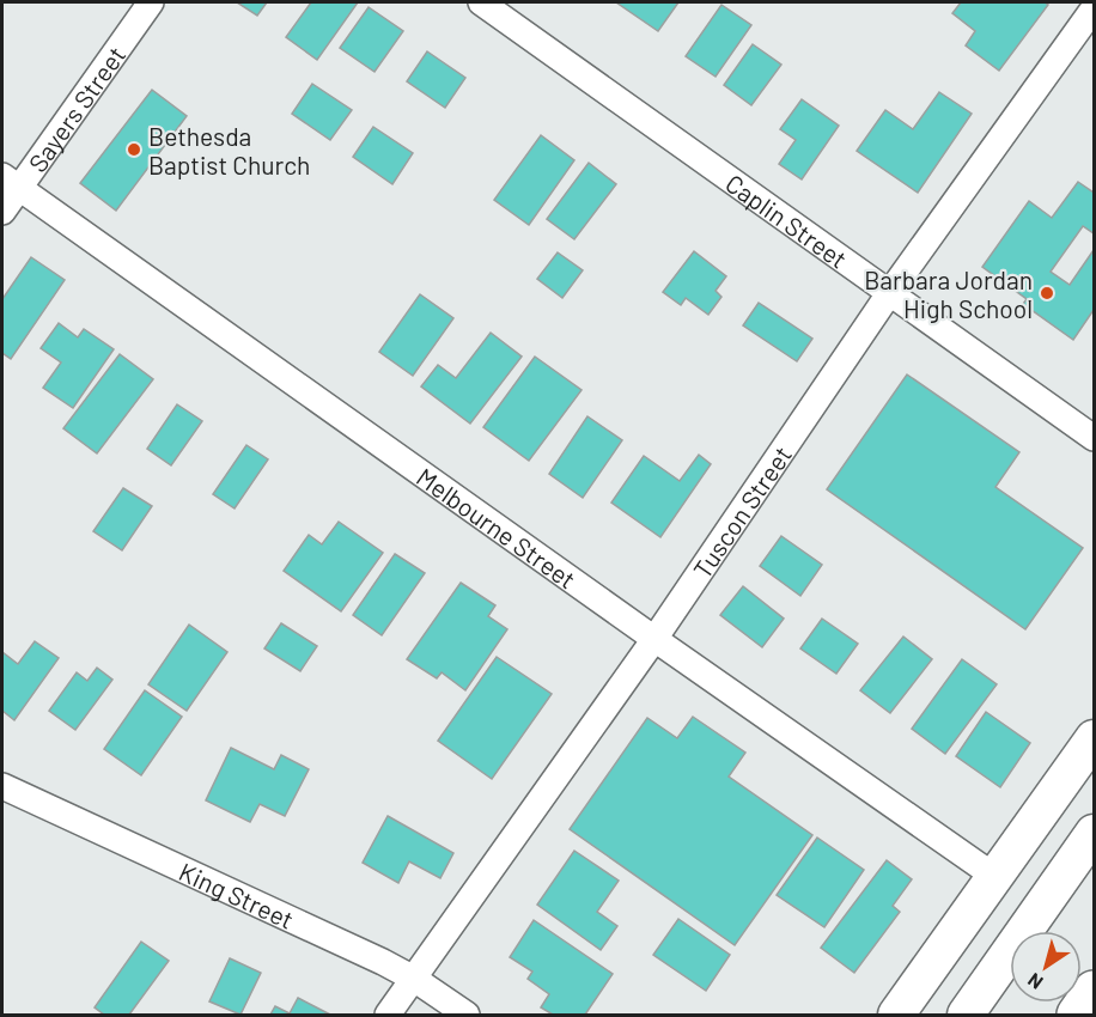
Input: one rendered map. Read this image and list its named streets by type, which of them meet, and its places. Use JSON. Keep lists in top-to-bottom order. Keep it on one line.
{"streets":{"street":["Sayers Street","Caplin Street","Tuscon Street","Melbourne Street","King Street"]},"crossings":[["Sayers Street","Melbourne Street"],["Caplin Street","Tuscon Street"],["Tuscon Street","Melbourne Street"],["Tuscon Street","King Street"]],"places":["Bethesda Baptist Church","Barbara Jordan High School"],"north":"bottom left"}
